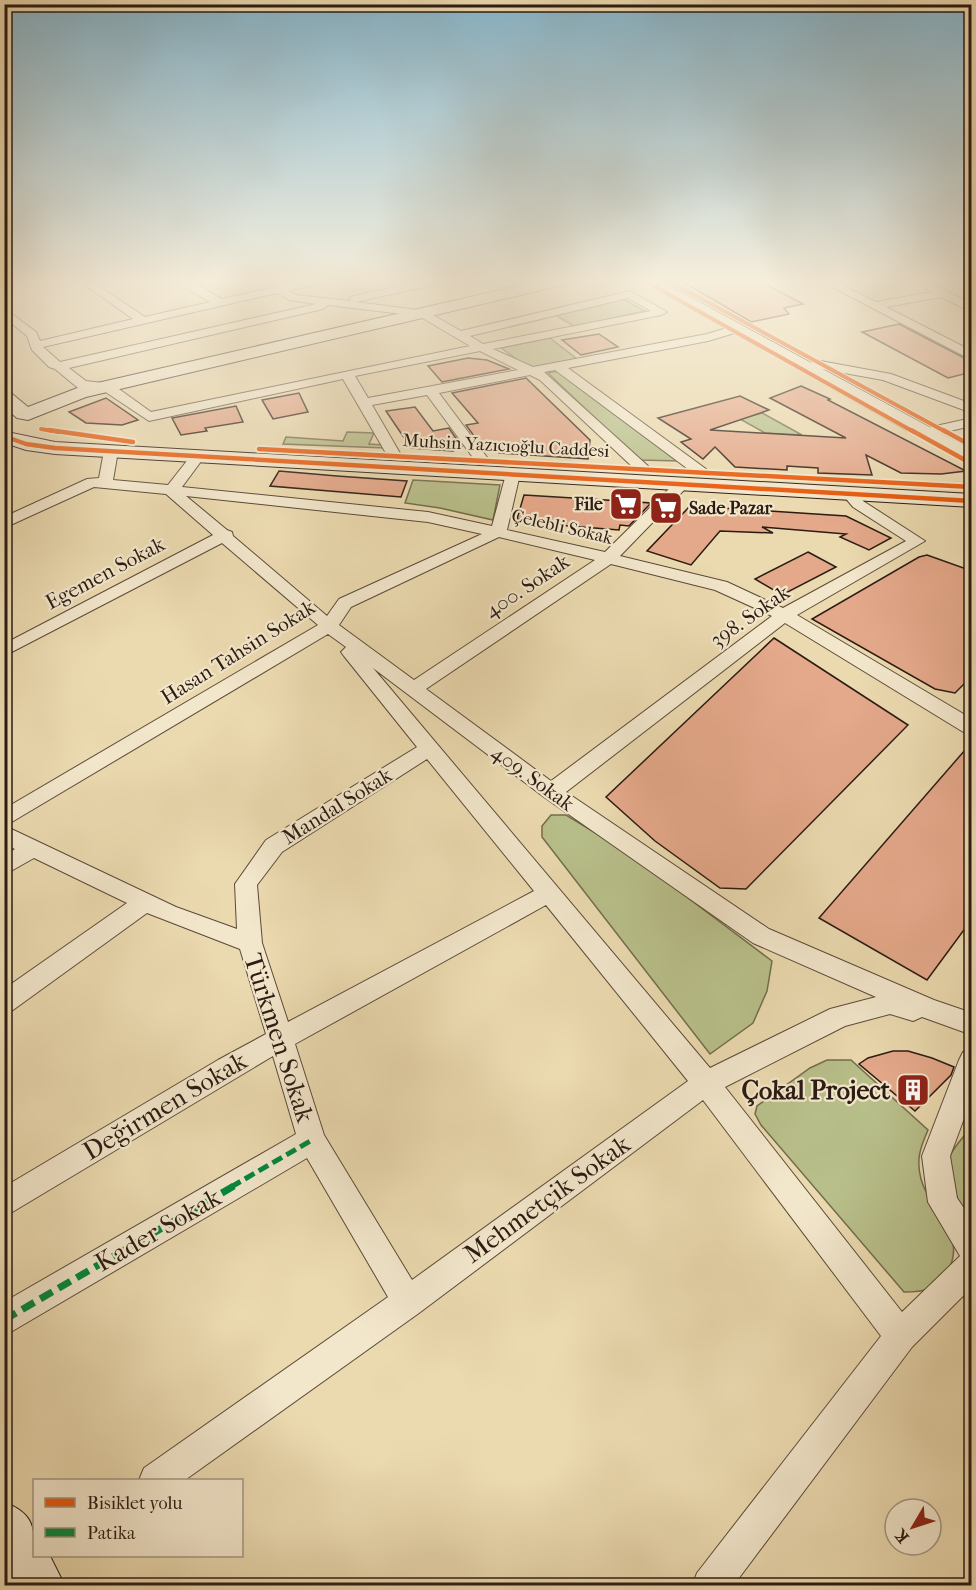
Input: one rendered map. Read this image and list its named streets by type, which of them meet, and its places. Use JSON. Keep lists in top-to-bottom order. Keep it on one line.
{"streets":{"main road":["Muhsin Yazıcıoğlu Caddesi"],"street":["Çelebli Sokak","Egemen Sokak","400. Sokak","398. Sokak","Hasan Tahsin Sokak","409. Sokak","Mandal Sokak","Türkmen Sokak","Değirmen Sokak","Mehmetçik Sokak","Kader Sokak"]},"crossings":[["Muhsin Yazıcıoğlu Caddesi","400. Sokak"],["Muhsin Yazıcıoğlu Caddesi","398. Sokak"],["Çelebli Sokak","400. Sokak"],["Çelebli Sokak","398. Sokak"],["Çelebli Sokak","Hasan Tahsin Sokak"],["Çelebli Sokak","409. Sokak"],["Egemen Sokak","409. Sokak"],["400. Sokak","409. Sokak"],["398. Sokak","409. Sokak"],["Hasan Tahsin Sokak","409. Sokak"],["409. Sokak","Mehmetçik Sokak"],["Mandal Sokak","Türkmen Sokak"],["Türkmen Sokak","Değirmen Sokak"],["Türkmen Sokak","Mehmetçik Sokak"],["Türkmen Sokak","Kader Sokak"]],"places":{"supermarket":["File","Sade Pazar"],"building":["Çokal Project"]},"legend":["Bisiklet yolu","Patika"],"north":"bottom left"}
